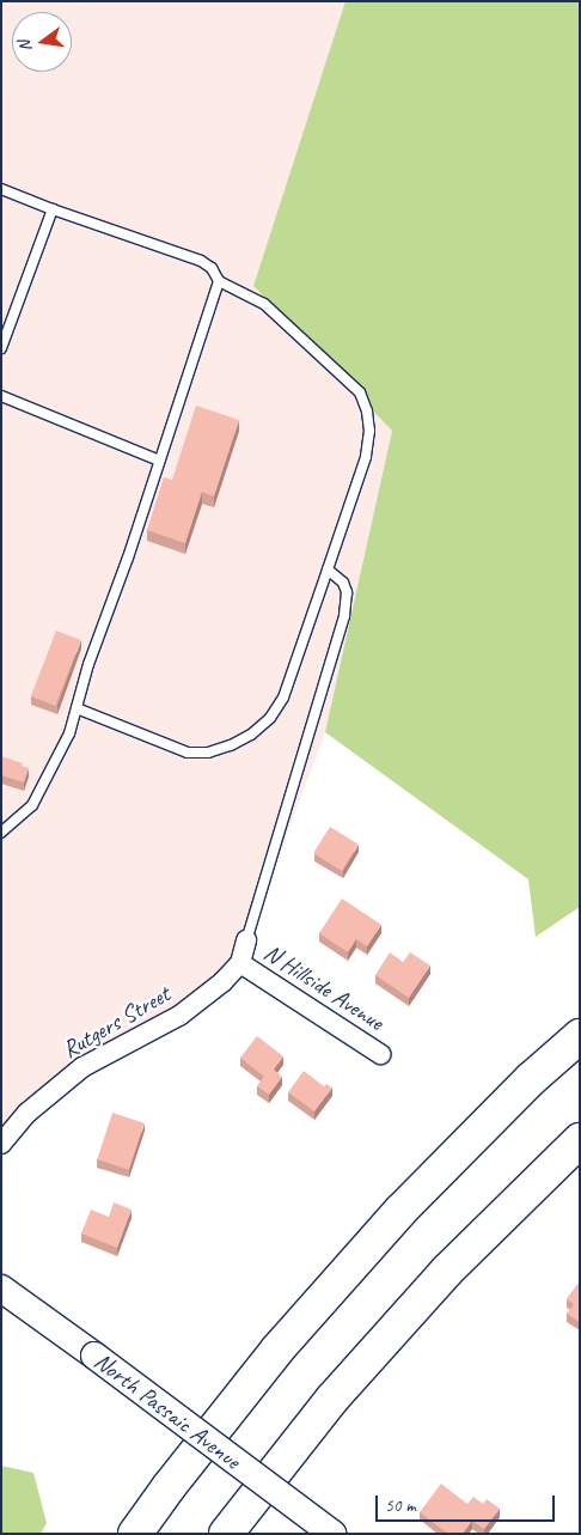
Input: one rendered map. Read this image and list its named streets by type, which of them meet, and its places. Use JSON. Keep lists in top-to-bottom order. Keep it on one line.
{"streets":{"main road":["North Passaic Avenue"],"street":["N Hillside Avenue","Rutgers Street"]},"crossings":[["N Hillside Avenue","Rutgers Street"]],"scale_bar":"50 m","north":"left"}
